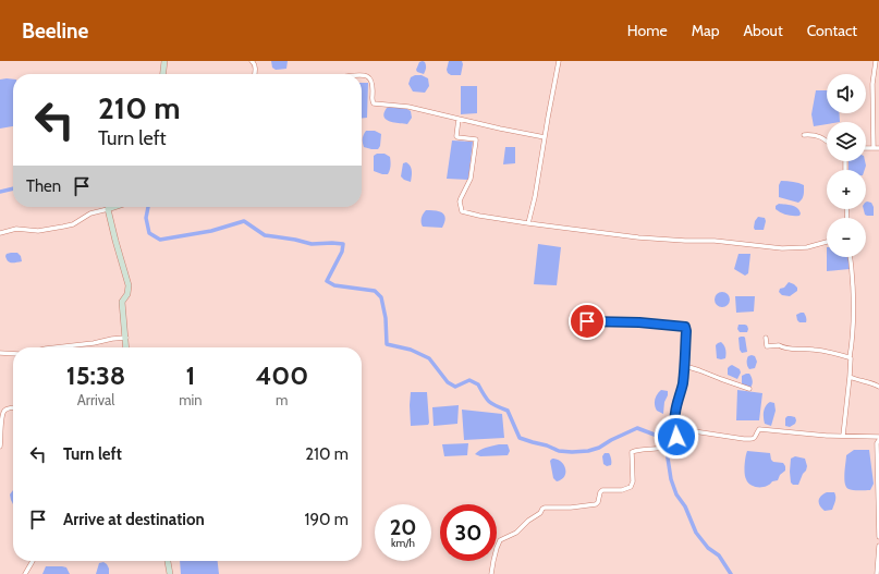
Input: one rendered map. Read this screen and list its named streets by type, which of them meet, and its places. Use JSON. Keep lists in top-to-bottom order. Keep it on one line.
{"page":{"header":"Beeline","nav":["Home","Map","About","Contact"],"map_buttons":["+","−"],"turn":["210 m","Turn left"],"then":"Then","eta":["15:38","Arrival","1","min","400","m"],"list":[{"name":"Turn left","value":"210 m"},{"name":"Arrive at destination","value":"190 m"}],"speed":"20 km/h","limit":"30"}}
